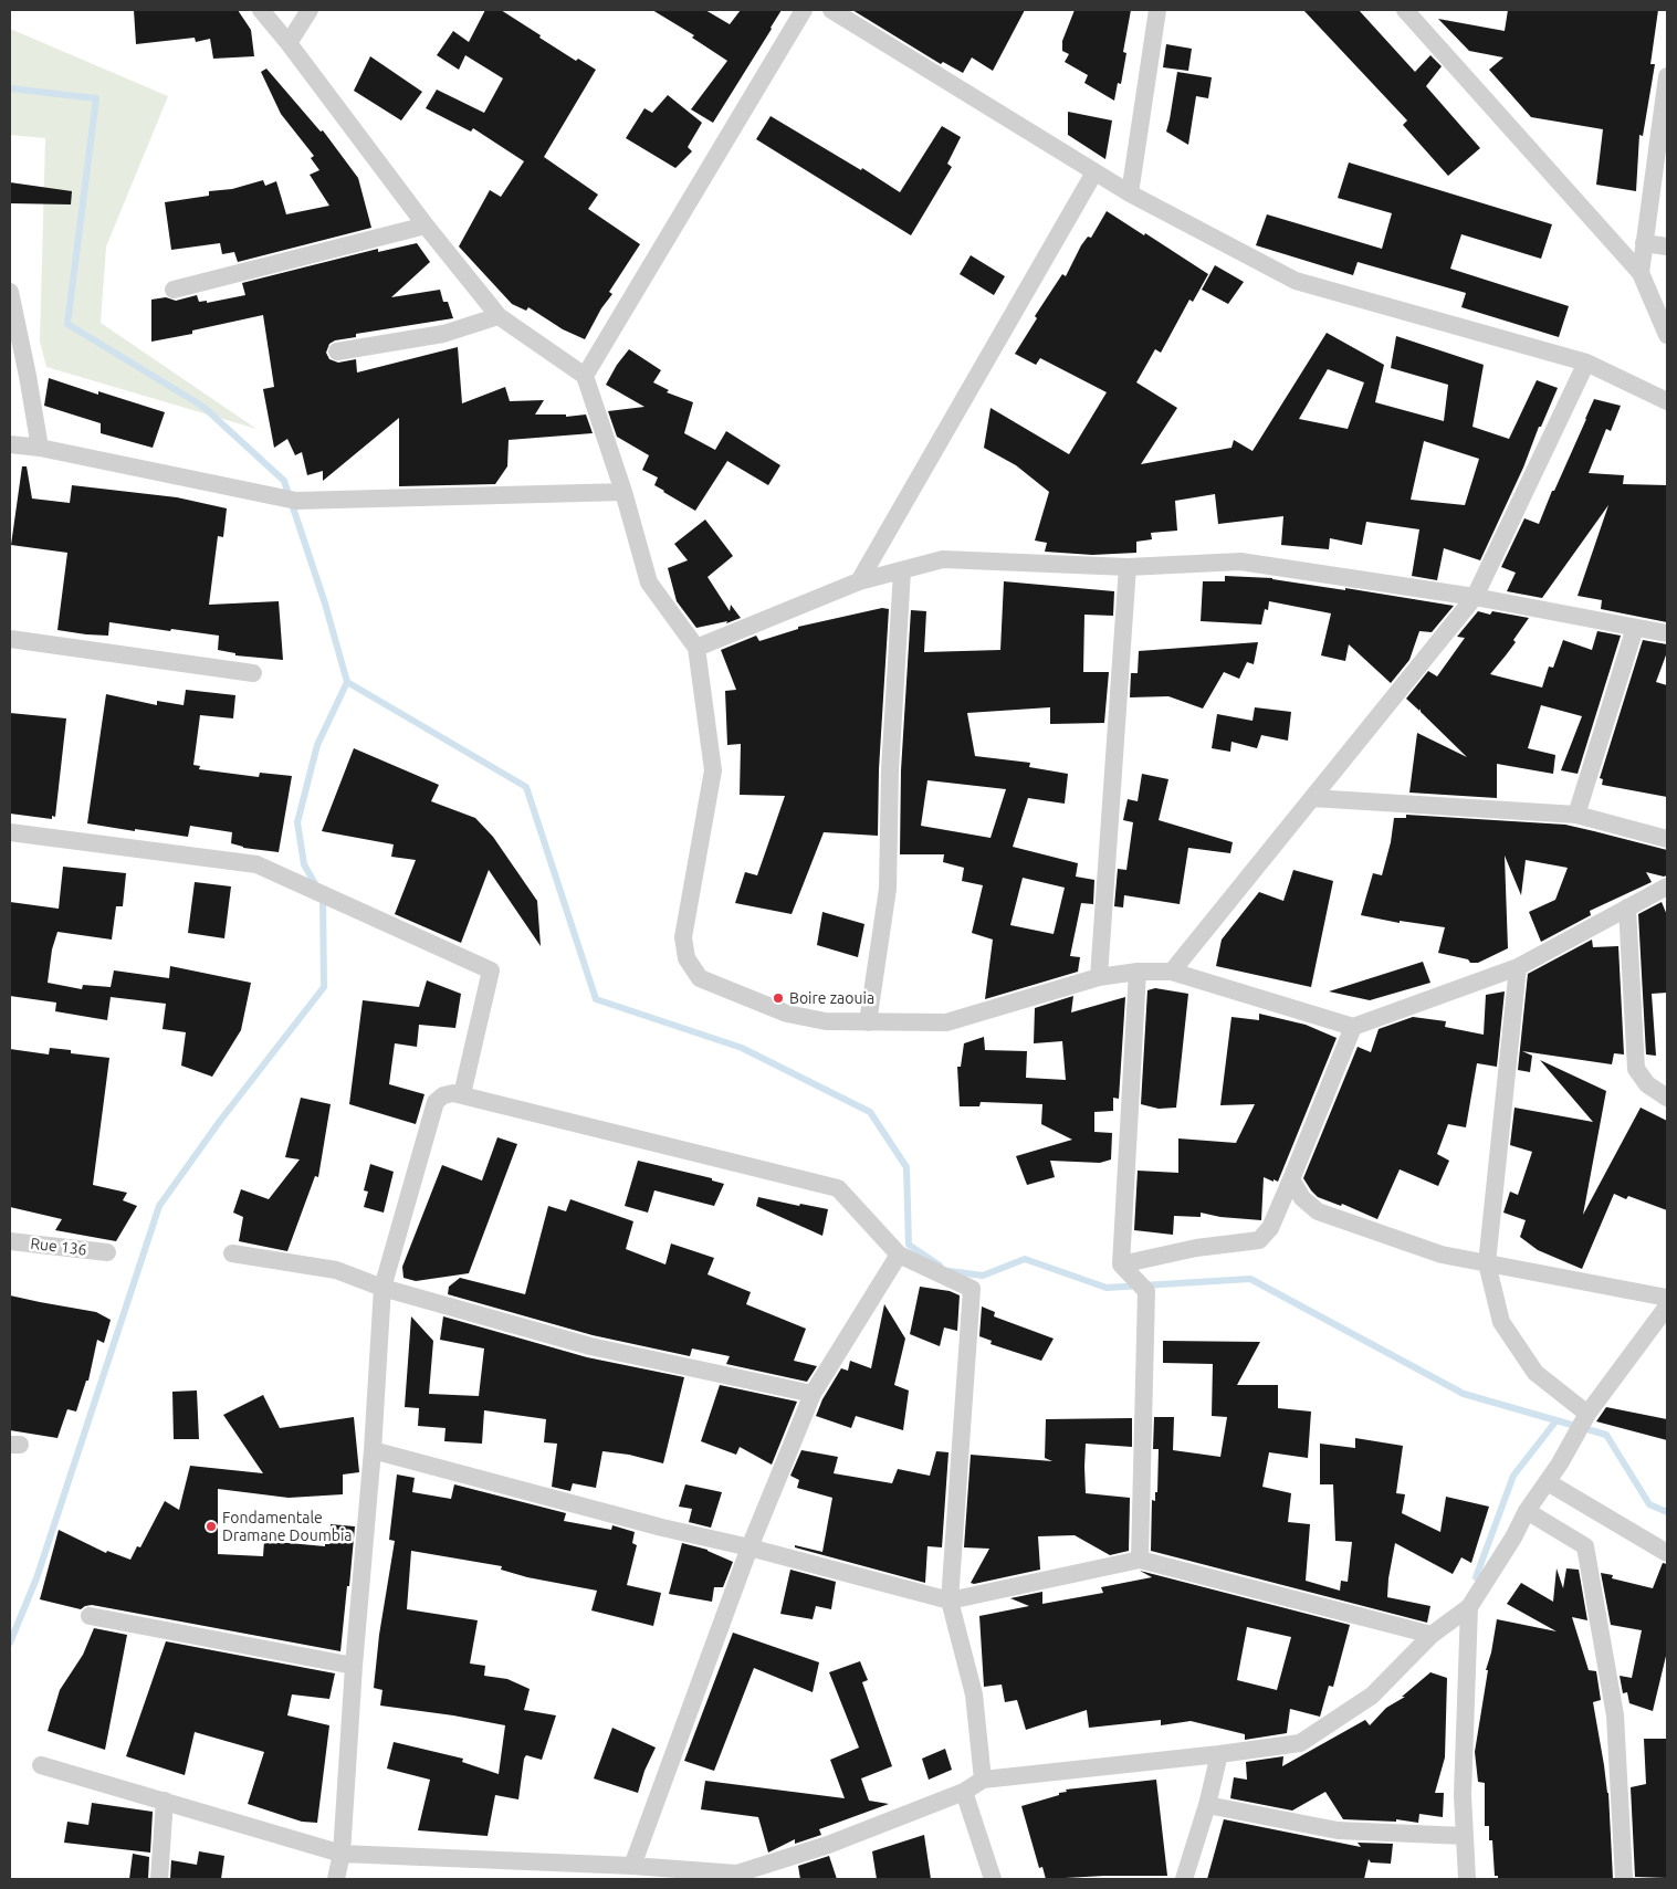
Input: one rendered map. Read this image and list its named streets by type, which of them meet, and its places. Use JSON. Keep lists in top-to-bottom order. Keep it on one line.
{"streets":{"street":["Rue 136"]},"places":["Boire zaouia","Fondamentale Dramane Doumbia"]}
